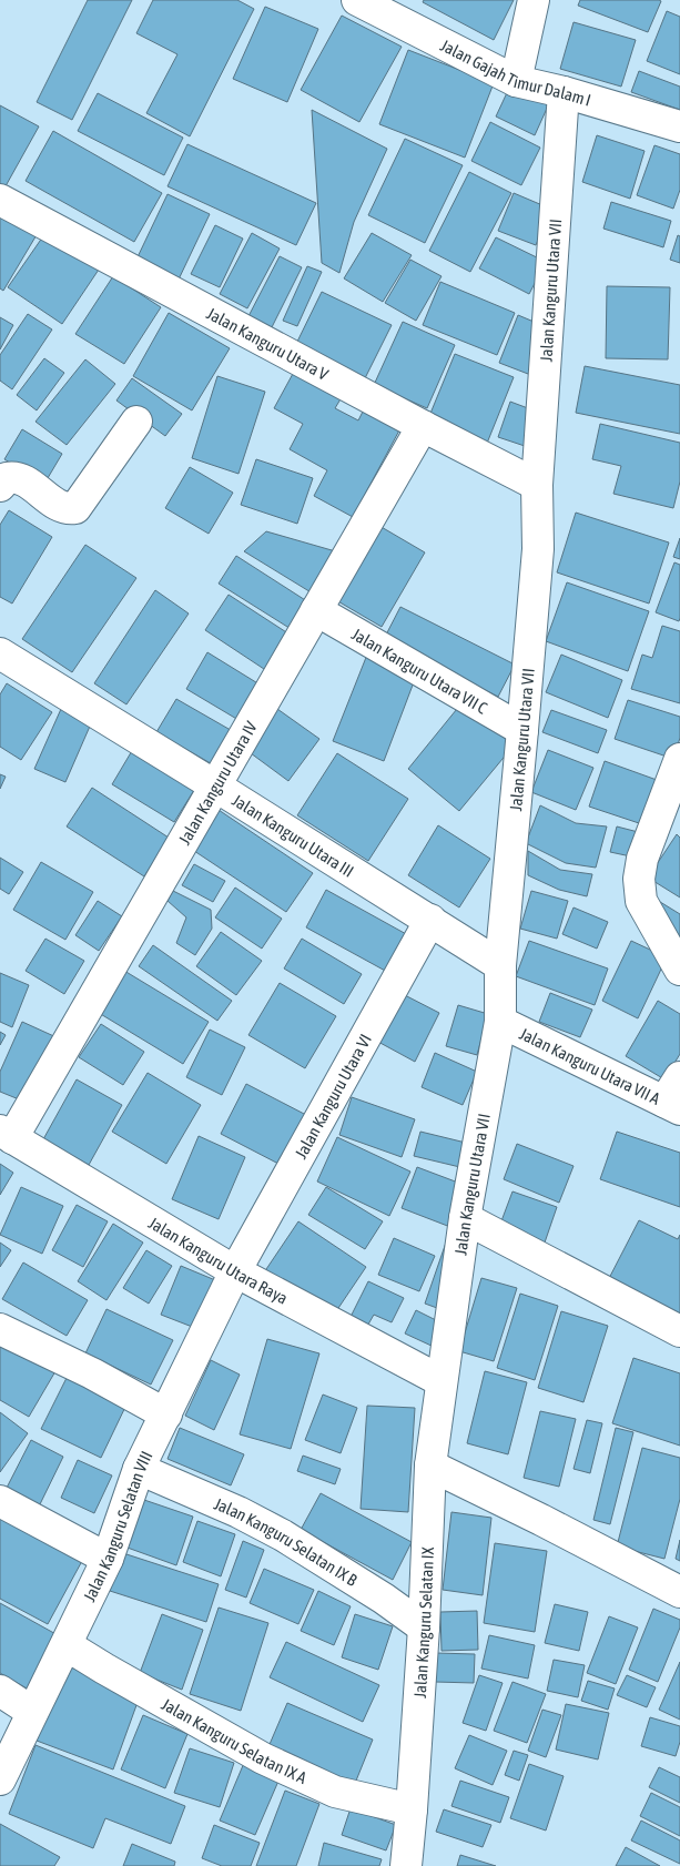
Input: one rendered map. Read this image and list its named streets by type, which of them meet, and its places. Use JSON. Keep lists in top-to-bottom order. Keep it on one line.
{"streets":{"street":["Jalan Gajah Timur Dalam I","Jalan Kanguru Utara VII","Jalan Kanguru Utara V","Jalan Kanguru Utara VII C","Jalan Kanguru Utara IV","Jalan Kanguru Utara III","Jalan Kanguru Utara VII A","Jalan Kanguru Utara VI","Jalan Kanguru Utara Raya","Jalan Kanguru Selatan VIII","Jalan Kanguru Selatan IX B","Jalan Kanguru Selatan IX","Jalan Kanguru Selatan IX A"]},"crossings":[["Jalan Gajah Timur Dalam I","Jalan Kanguru Utara VII"],["Jalan Kanguru Utara VII","Jalan Kanguru Utara V"],["Jalan Kanguru Utara VII","Jalan Kanguru Utara VII C"],["Jalan Kanguru Utara VII","Jalan Kanguru Utara III"],["Jalan Kanguru Utara VII","Jalan Kanguru Utara VII A"],["Jalan Kanguru Utara VII","Jalan Kanguru Utara Raya"],["Jalan Kanguru Utara VII","Jalan Kanguru Selatan IX"],["Jalan Kanguru Utara V","Jalan Kanguru Utara IV"],["Jalan Kanguru Utara VII C","Jalan Kanguru Utara IV"],["Jalan Kanguru Utara IV","Jalan Kanguru Utara III"],["Jalan Kanguru Utara IV","Jalan Kanguru Utara Raya"],["Jalan Kanguru Utara III","Jalan Kanguru Utara VI"],["Jalan Kanguru Utara VI","Jalan Kanguru Utara Raya"],["Jalan Kanguru Utara VI","Jalan Kanguru Selatan VIII"],["Jalan Kanguru Utara Raya","Jalan Kanguru Selatan VIII"],["Jalan Kanguru Utara Raya","Jalan Kanguru Selatan IX"],["Jalan Kanguru Selatan VIII","Jalan Kanguru Selatan IX B"],["Jalan Kanguru Selatan VIII","Jalan Kanguru Selatan IX A"],["Jalan Kanguru Selatan IX B","Jalan Kanguru Selatan IX"],["Jalan Kanguru Selatan IX","Jalan Kanguru Selatan IX A"]]}
